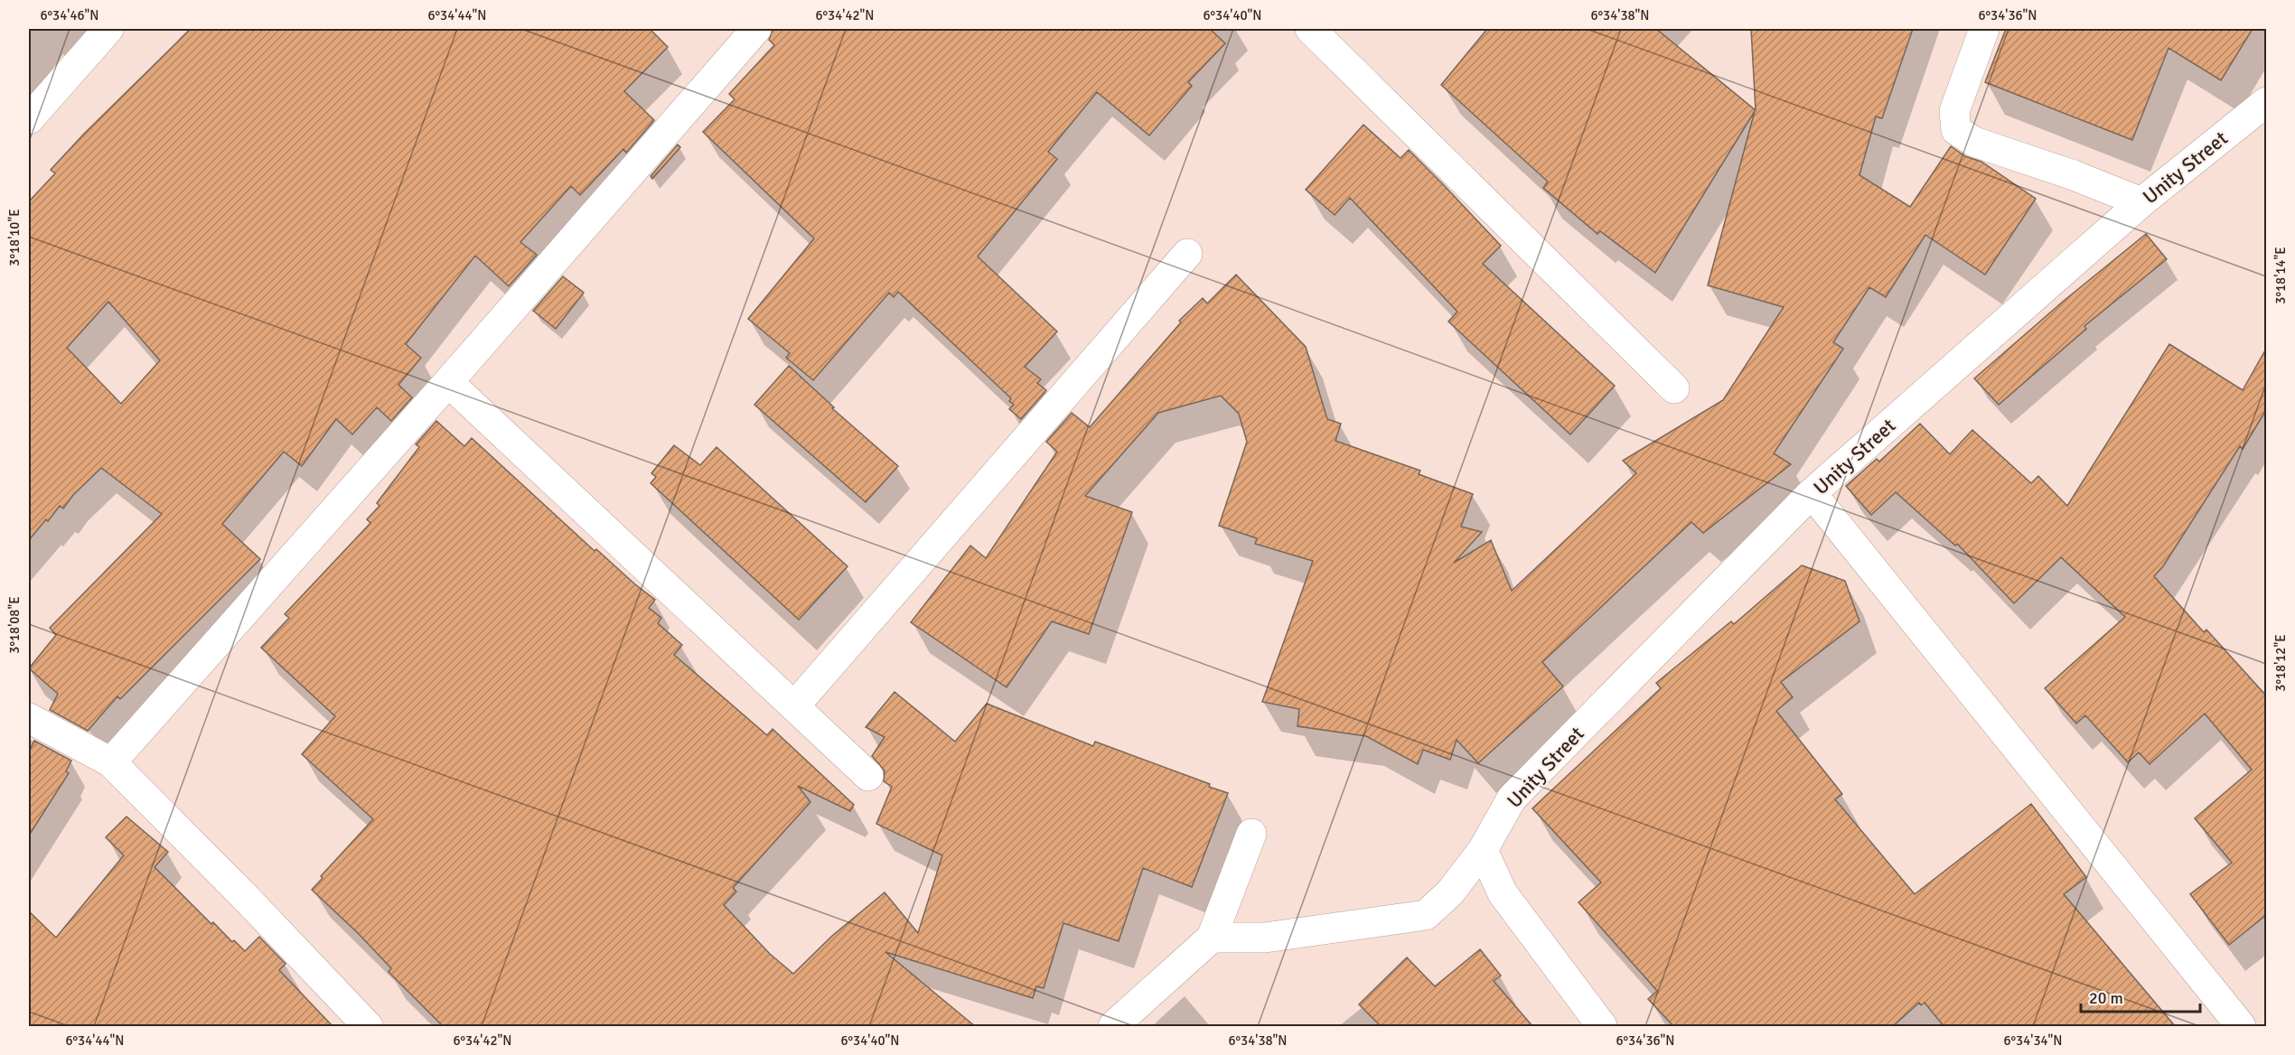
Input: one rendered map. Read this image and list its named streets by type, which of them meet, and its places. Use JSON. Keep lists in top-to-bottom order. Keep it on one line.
{"streets":{"street":["Unity Street"]},"scale_bar":"20 m","coordinates":["6°34'46\"N","6°34'44\"N","6°34'42\"N","6°34'40\"N","6°34'38\"N","6°34'36\"N","3°18'10\"E","3°18'14\"E","3°18'08\"E","3°18'12\"E","6°34'34\"N"]}
